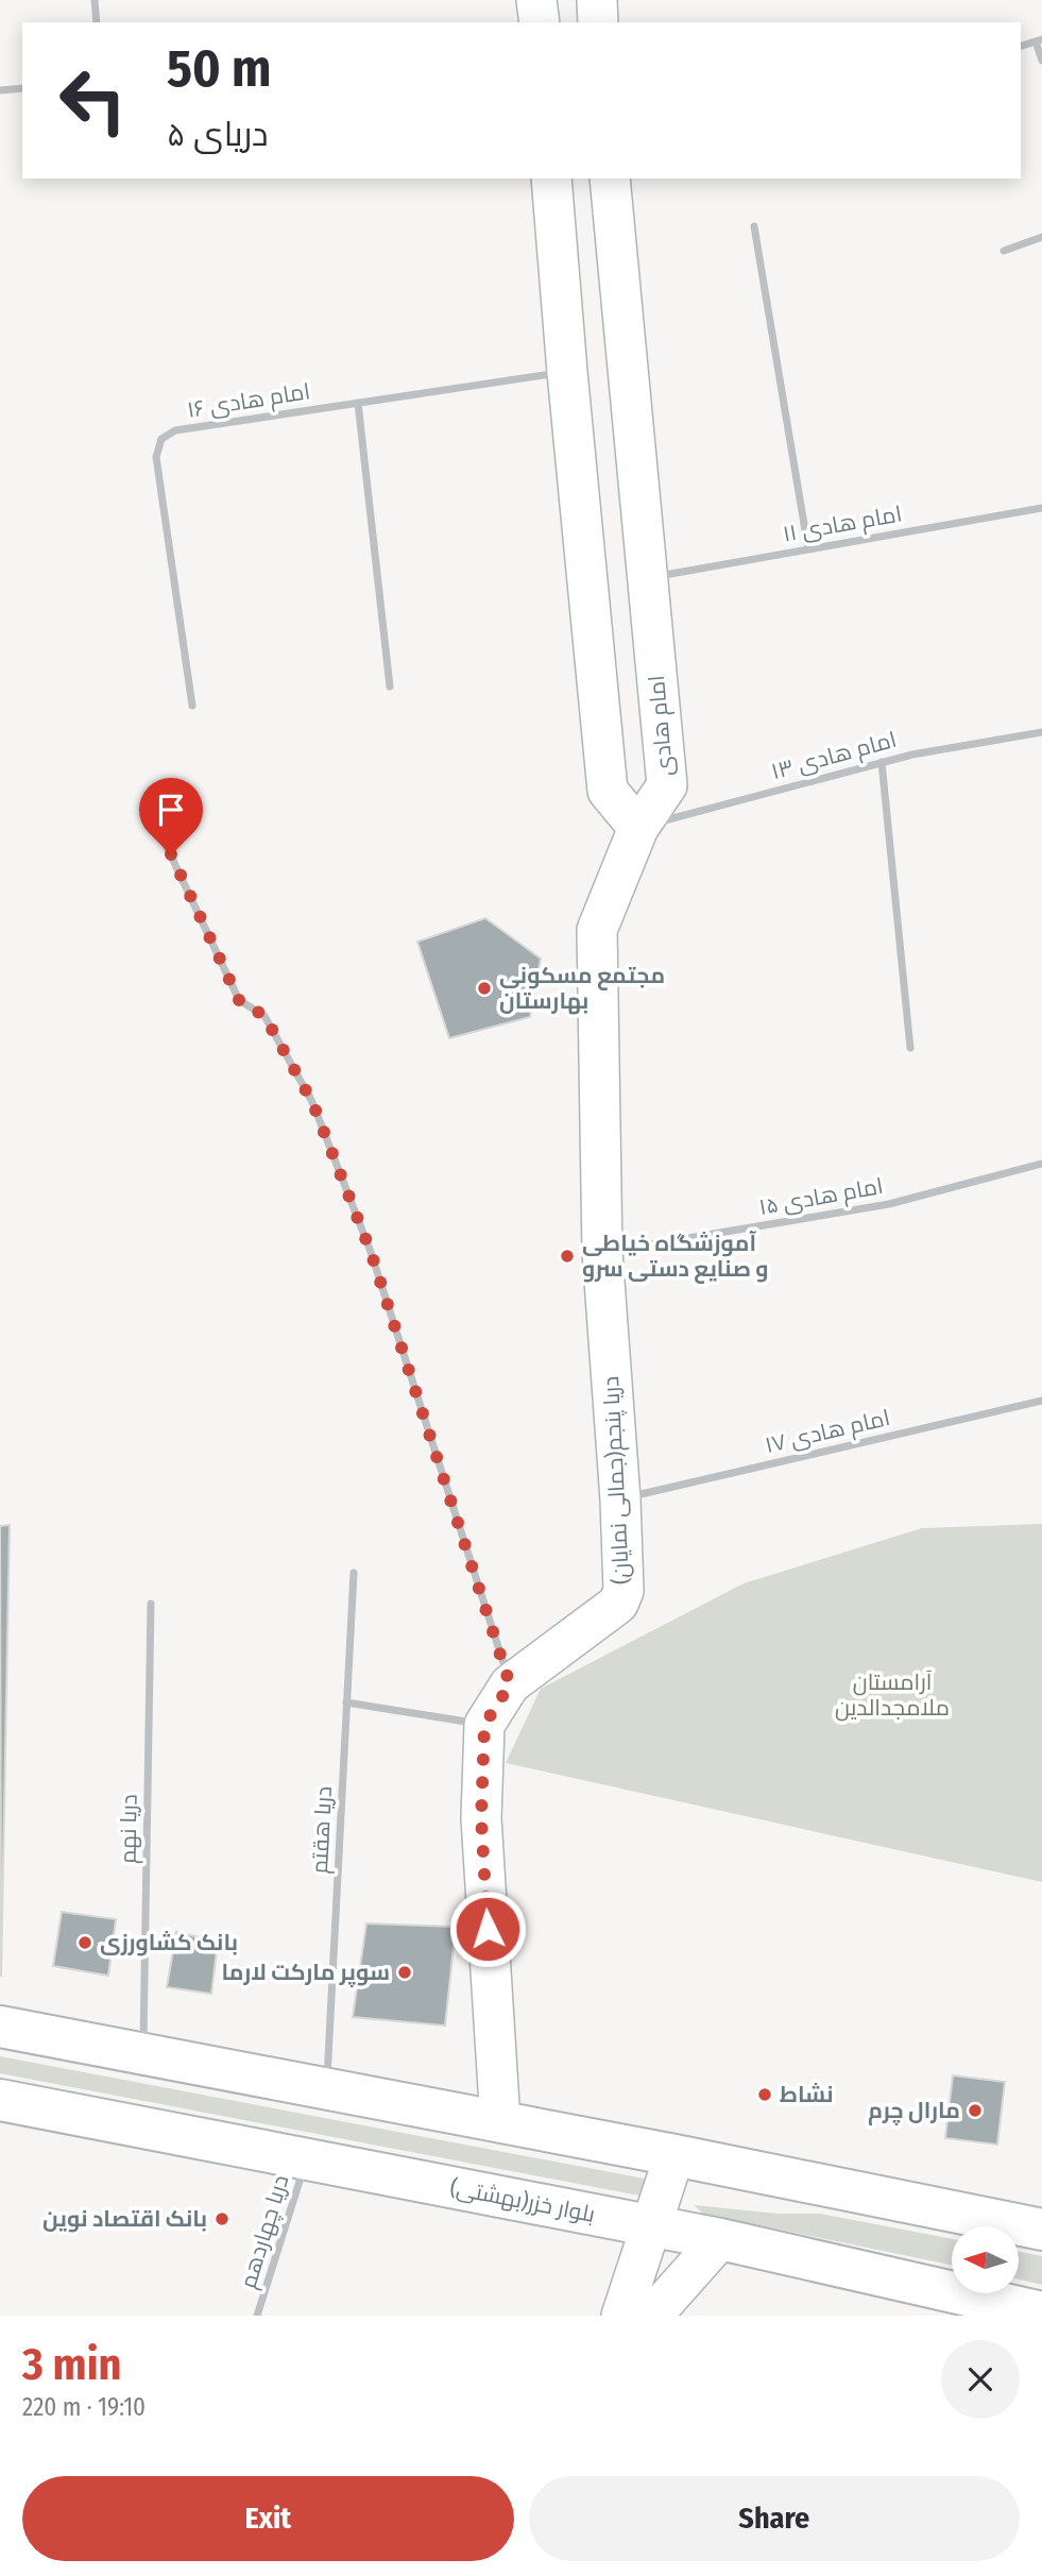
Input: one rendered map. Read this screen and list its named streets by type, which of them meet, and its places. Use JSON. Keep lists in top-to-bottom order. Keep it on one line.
{"streets":{"main road":["امام هادی","دریا پنجم(جمالی نمایان)","بلوار خزر(بهشتی)"],"street":["امام هادی ۱۶","امام هادی ١۱","امام هادی ١٣","امام هادی ۱۵","امام هادی ۱۷","دریا نهم","دریا هقتم","دریا چهاردهم"]},"crossings":[["امام هادی ١۱","امام هادی"],["امام هادی","امام هادی ١٣"],["امام هادی","دریا پنجم(جمالی نمایان)"],["امام هادی ١٣","دریا پنجم(جمالی نمایان)"],["امام هادی ۱۵","دریا پنجم(جمالی نمایان)"],["امام هادی ۱۷","دریا پنجم(جمالی نمایان)"],["بلوار خزر(بهشتی)","دریا چهاردهم"]],"parks":["آرامستان ملامجدالدین"],"places":["مجتمع مسکونی بهارستان","آموزشگاه خیاطی و صنایع دستی سرو","بانک کشاورزی","سوپر مارکت لارما","نشاط","مارال چرم","بانک اقتصاد نوین"],"north":"left","page":{"turn":["50 m","دریای ۵"],"heading":["3 min","220 m · 19:10"],"buttons":["Exit","Share"]}}
